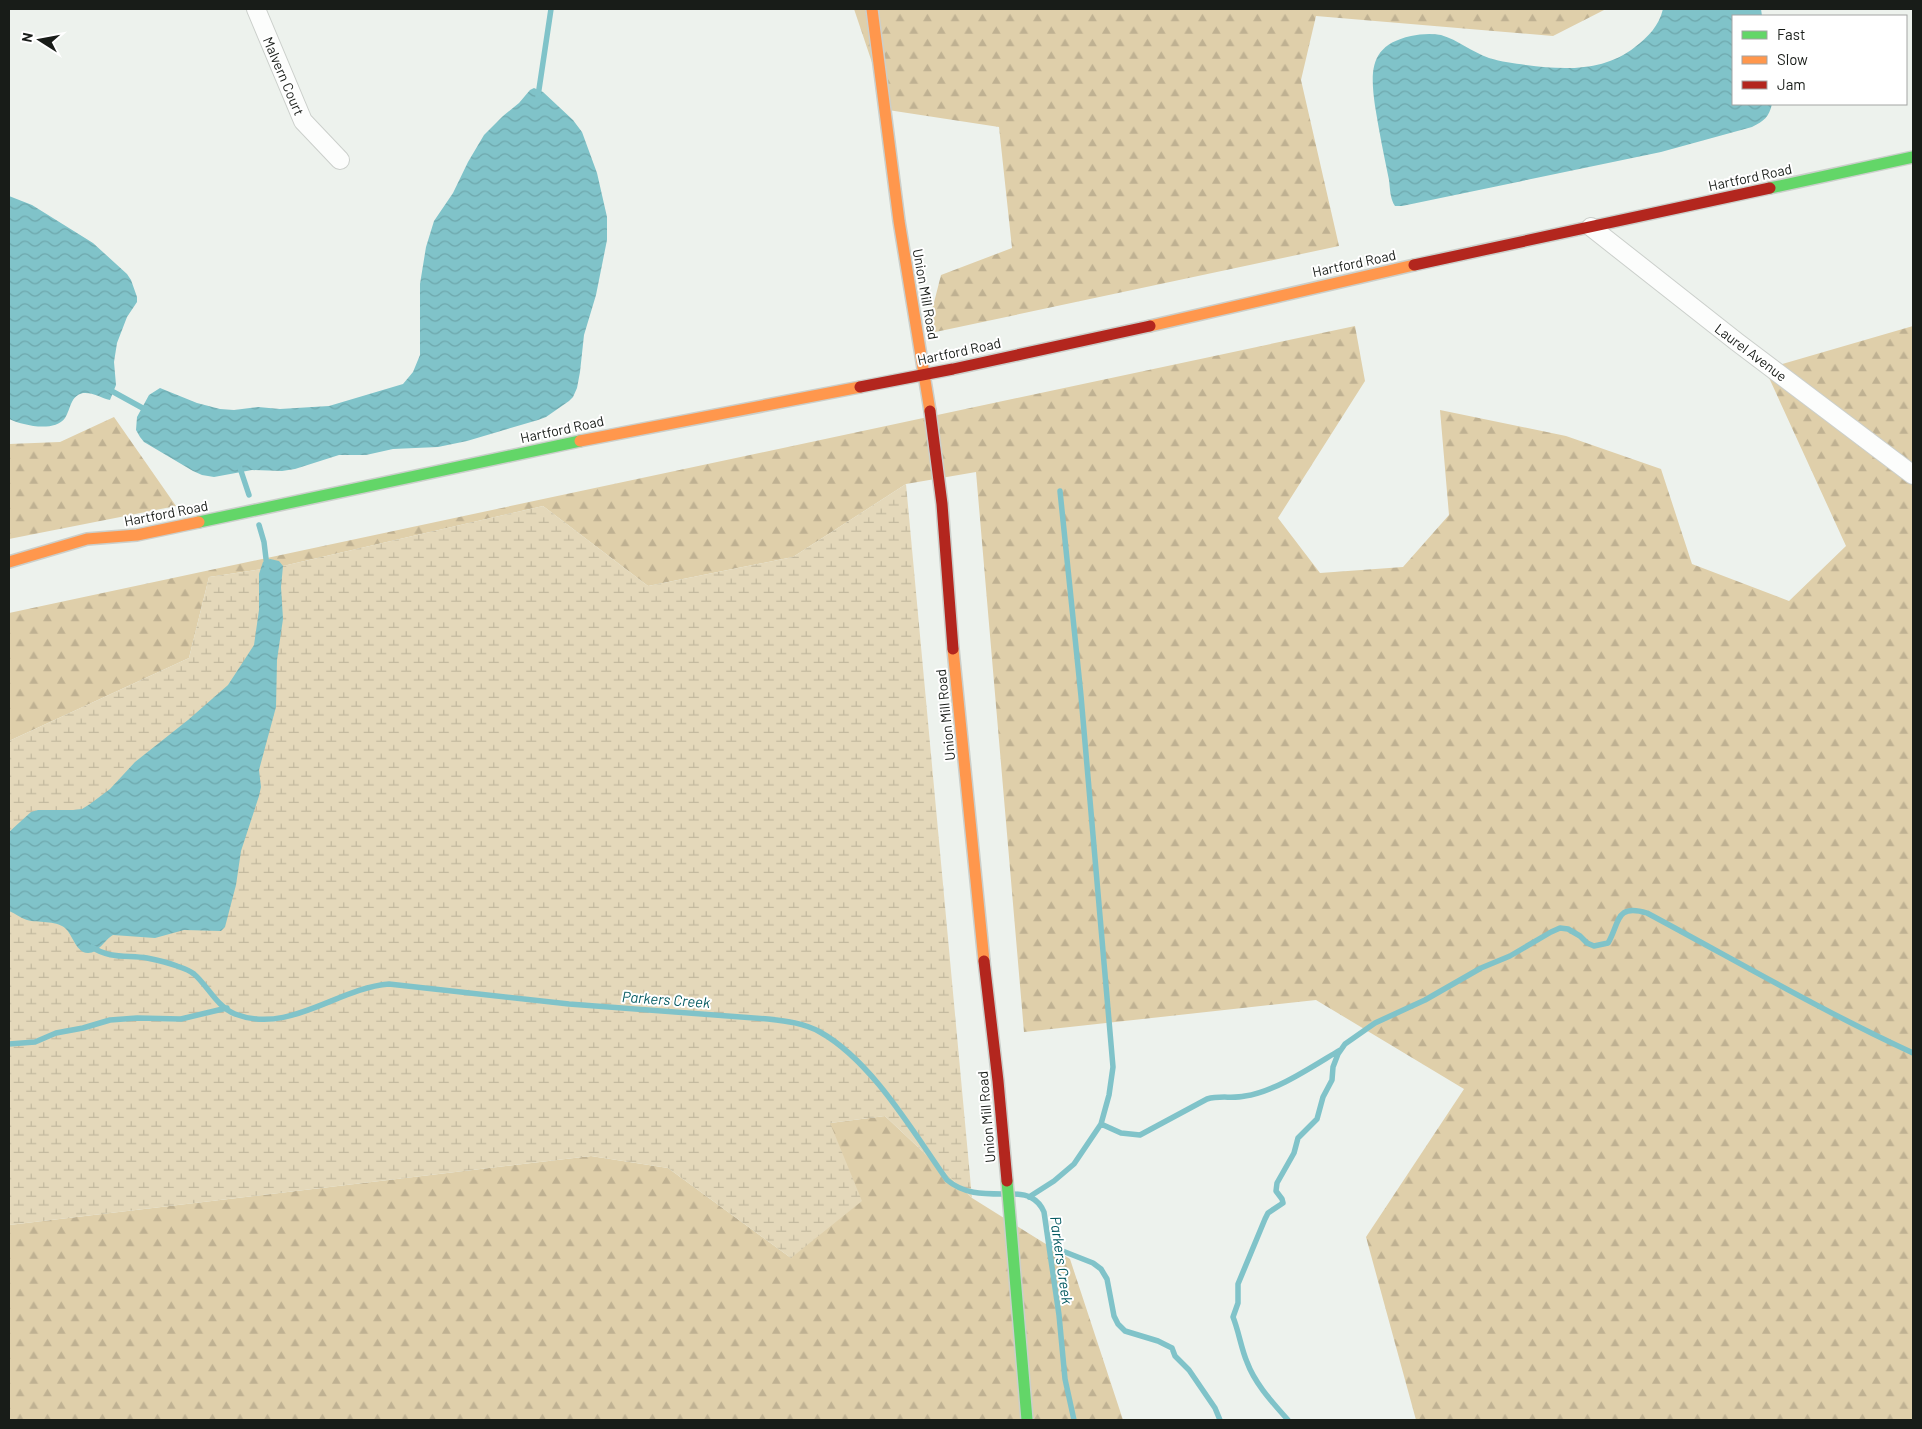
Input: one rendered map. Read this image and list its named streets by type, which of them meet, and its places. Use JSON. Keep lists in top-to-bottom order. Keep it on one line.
{"streets":{"street":["Malvern Court","Hartford Road","Union Mill Road","Laurel Avenue"]},"crossings":[["Hartford Road","Union Mill Road"],["Hartford Road","Laurel Avenue"]],"water":["Parkers Creek"],"legend":["Fast","Slow","Jam"],"north":"left"}
